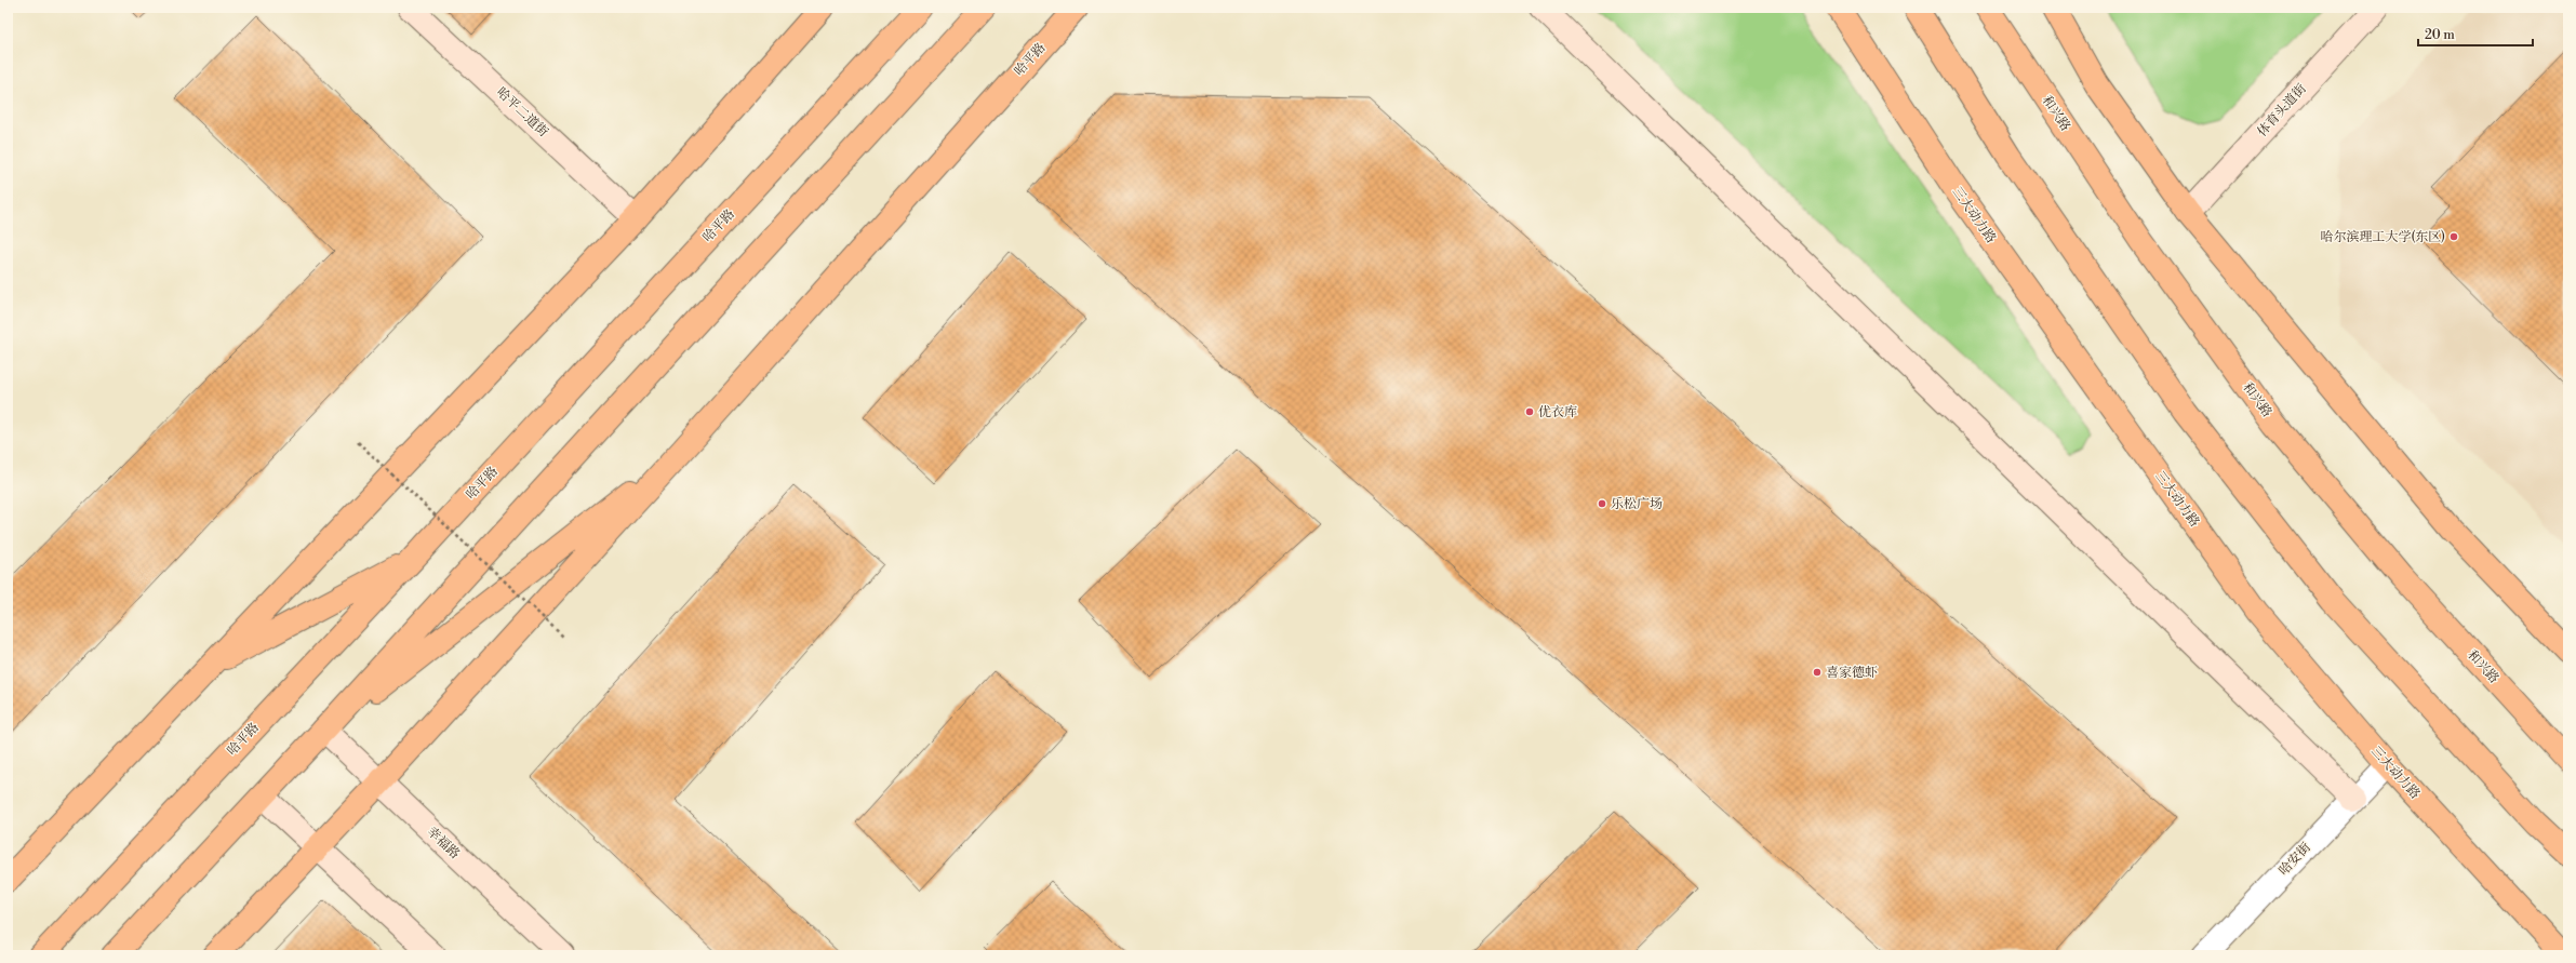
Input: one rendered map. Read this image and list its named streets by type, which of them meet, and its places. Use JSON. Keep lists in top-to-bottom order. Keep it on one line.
{"streets":{"highway":["哈平路","和兴路","三大动力路"],"street":["体育头道街","哈平二道街","幸福路","哈安街"]},"crossings":[["哈平路","幸福路"],["三大动力路","哈安街"]],"places":["哈尔滨理工大学(东区)","优衣库","乐松广场","喜家德虾"],"scale_bar":"20 m"}
